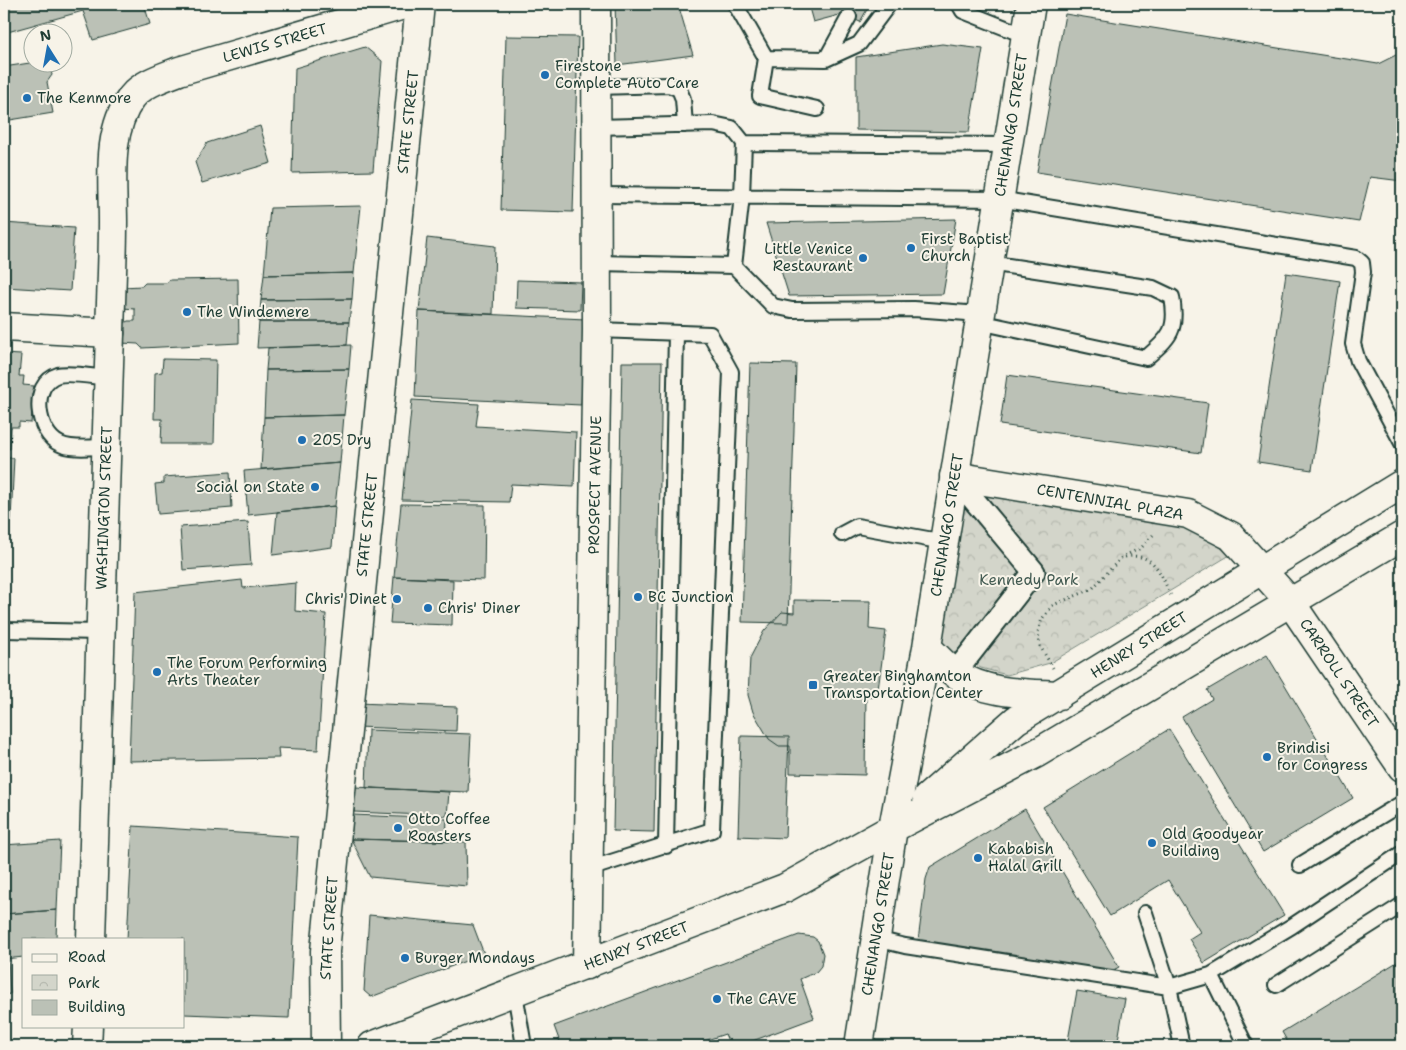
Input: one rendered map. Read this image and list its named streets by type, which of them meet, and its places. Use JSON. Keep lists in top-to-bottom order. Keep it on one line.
{"streets":{"street":["LEWIS STREET","STATE STREET","CHENANGO STREET","PROSPECT AVENUE","CENTENNIAL PLAZA","WASHINGTON STREET","HENRY STREET","CARROLL STREET"]},"crossings":[["LEWIS STREET","WASHINGTON STREET"],["CHENANGO STREET","CENTENNIAL PLAZA"],["CHENANGO STREET","HENRY STREET"],["PROSPECT AVENUE","HENRY STREET"],["CENTENNIAL PLAZA","HENRY STREET"],["CENTENNIAL PLAZA","CARROLL STREET"],["HENRY STREET","CARROLL STREET"]],"parks":["Kennedy Park"],"places":{"other":["Firestone Complete Auto Care","The Kenmore","First Baptist Church","Little Venice Restaurant","The Windemere","205 Dry","Social on State","BC Junction","Chris' Dinet","Chris' Diner","The Forum Performing Arts Theater","Brindisi for Congress","Otto Coffee Roasters","Old Goodyear Building","Kababish Halal Grill","Burger Mondays","The CAVE"],"transit":["Greater Binghamton Transportation Center"]},"legend":["Road","Park","Building"],"north":"top"}
